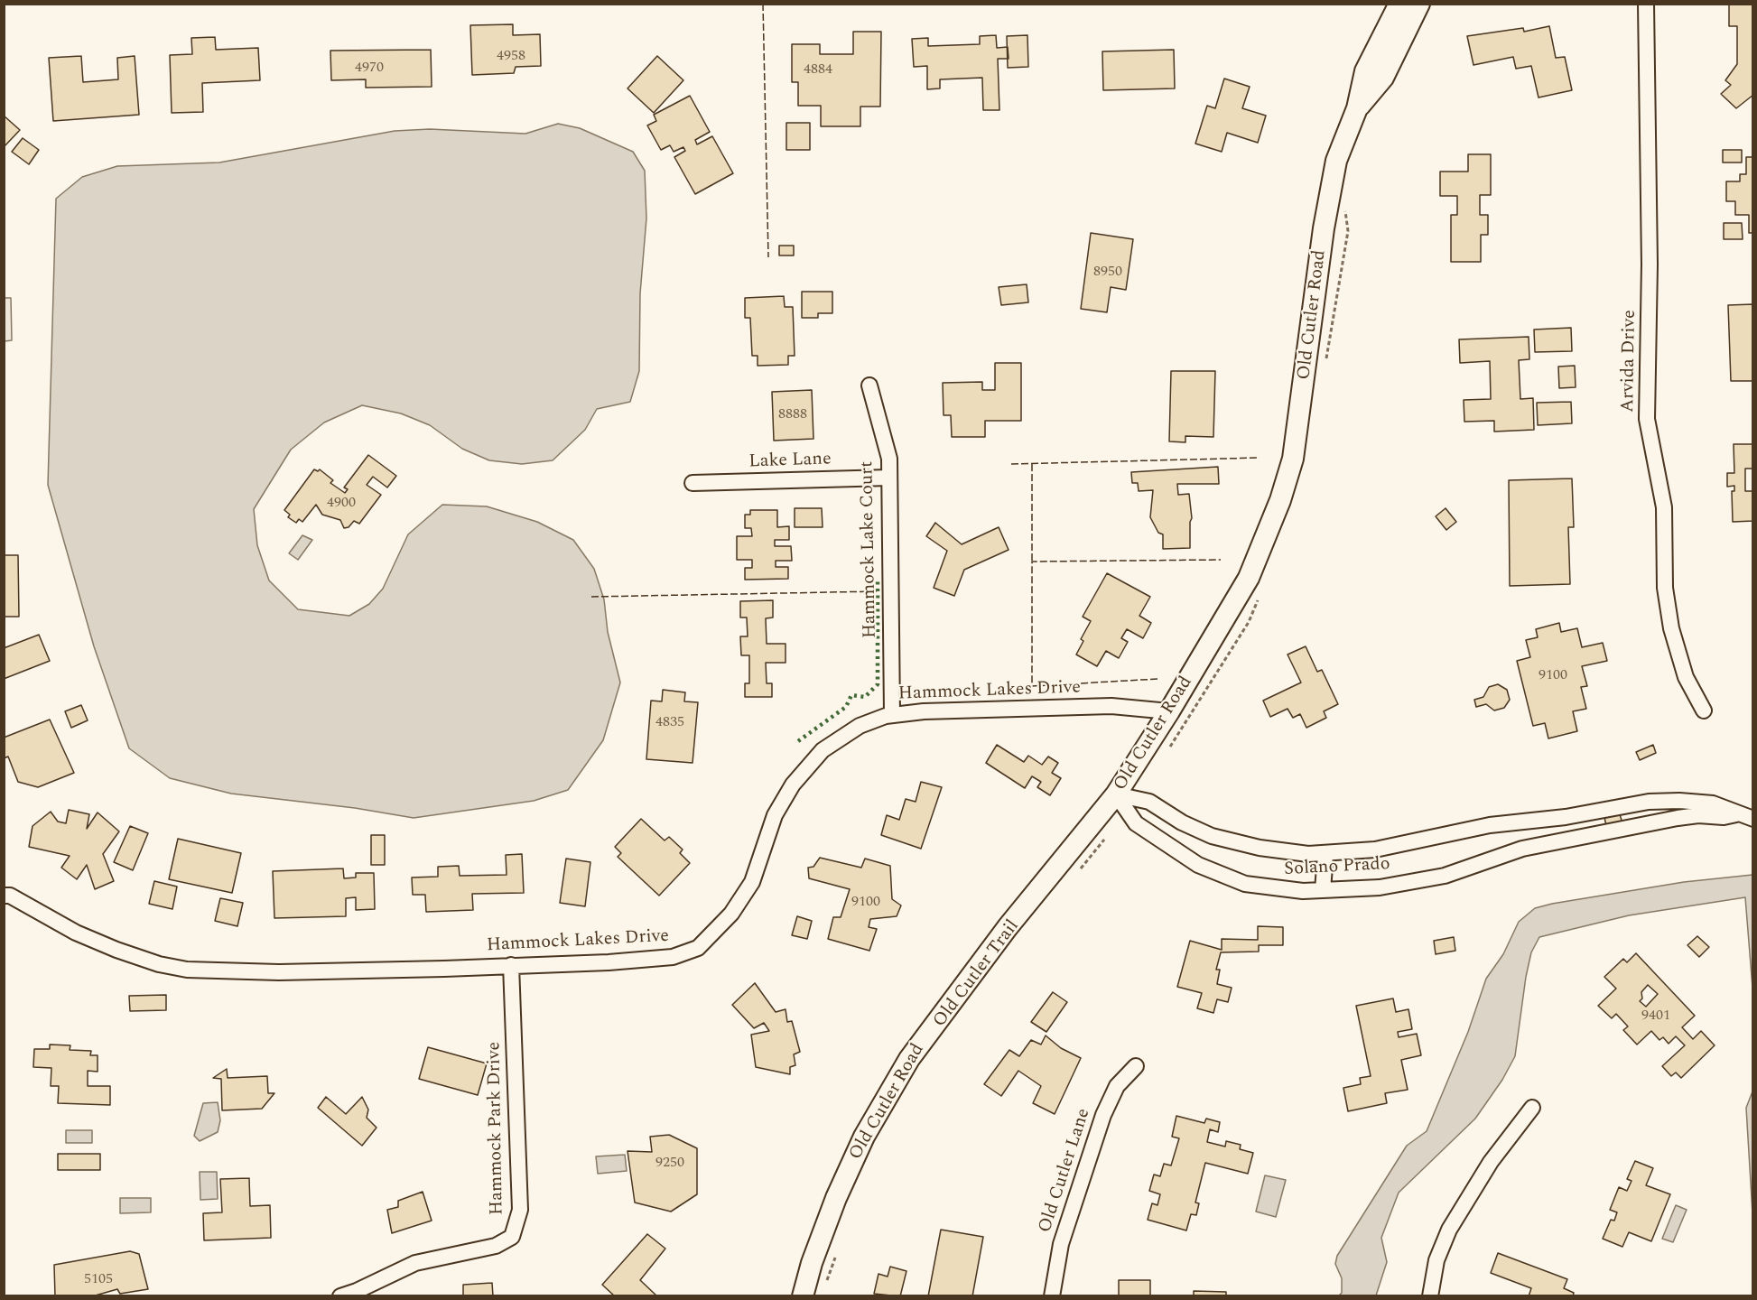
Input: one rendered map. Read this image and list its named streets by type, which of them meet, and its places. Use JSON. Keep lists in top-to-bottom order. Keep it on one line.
{"streets":{"main road":["Old Cutler Road"],"street":["Arvida Drive","Lake Lane","Hammock Lake Court","Hammock Lakes Drive","Solano Prado","Hammock Park Drive","Old Cutler Lane"]},"crossings":[["Old Cutler Road","Hammock Lakes Drive"],["Old Cutler Road","Solano Prado"],["Lake Lane","Hammock Lake Court"],["Hammock Lake Court","Hammock Lakes Drive"],["Hammock Lakes Drive","Hammock Park Drive"]],"house_numbers":["4958","4970","4884","8950","8888","4900","9100","4835","9100","9401","9250","5105"]}
